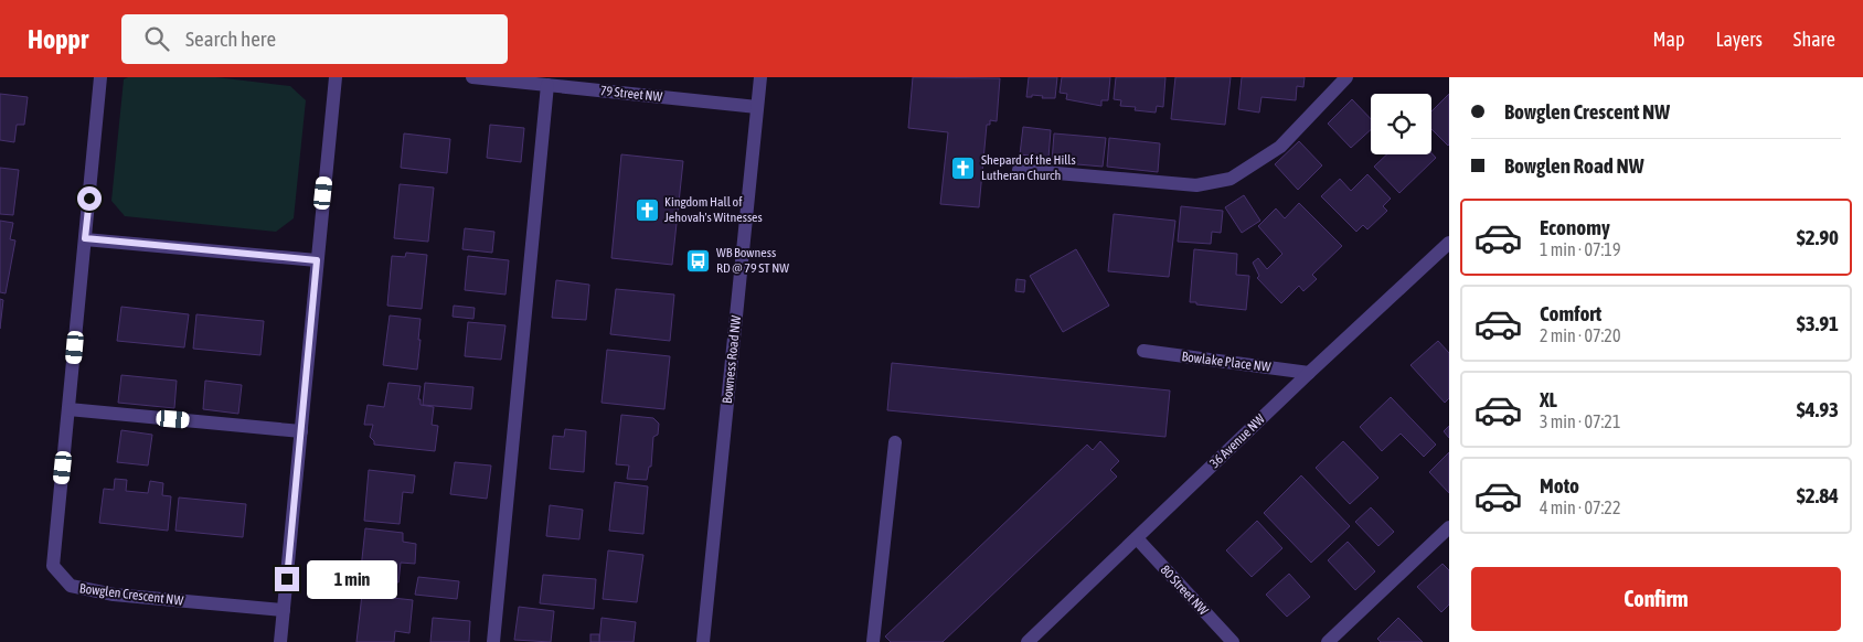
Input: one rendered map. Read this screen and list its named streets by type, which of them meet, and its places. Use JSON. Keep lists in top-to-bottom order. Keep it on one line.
{"streets":{"street":["79 Street NW","Bowness Road NW","Bowlake Place NW","36 Avenue NW","80 Street NW","Bowglen Crescent NW"]},"crossings":[["79 Street NW","Bowness Road NW"],["Bowlake Place NW","36 Avenue NW"],["36 Avenue NW","80 Street NW"]],"places":{"church":["Shepard of the Hills Lutheran Church","Kingdom Hall of Jehovah's Witnesses"],"bus stop":["WB Bowness RD @ 79 ST NW"]},"page":{"header":"Hoppr","search":"Search here","nav":["Map","Layers","Share"],"banner":["Bowglen Crescent NW","Bowglen Road NW"],"list":[{"name":"Economy","note":"1 min · 07:19","value":"$2.90"},{"name":"Comfort","note":"2 min · 07:20","value":"$3.91"},{"name":"XL","note":"3 min · 07:21","value":"$4.93"},{"name":"Moto","note":"4 min · 07:22","value":"$2.84"}],"buttons":"Confirm","bubble":"1 min"}}
